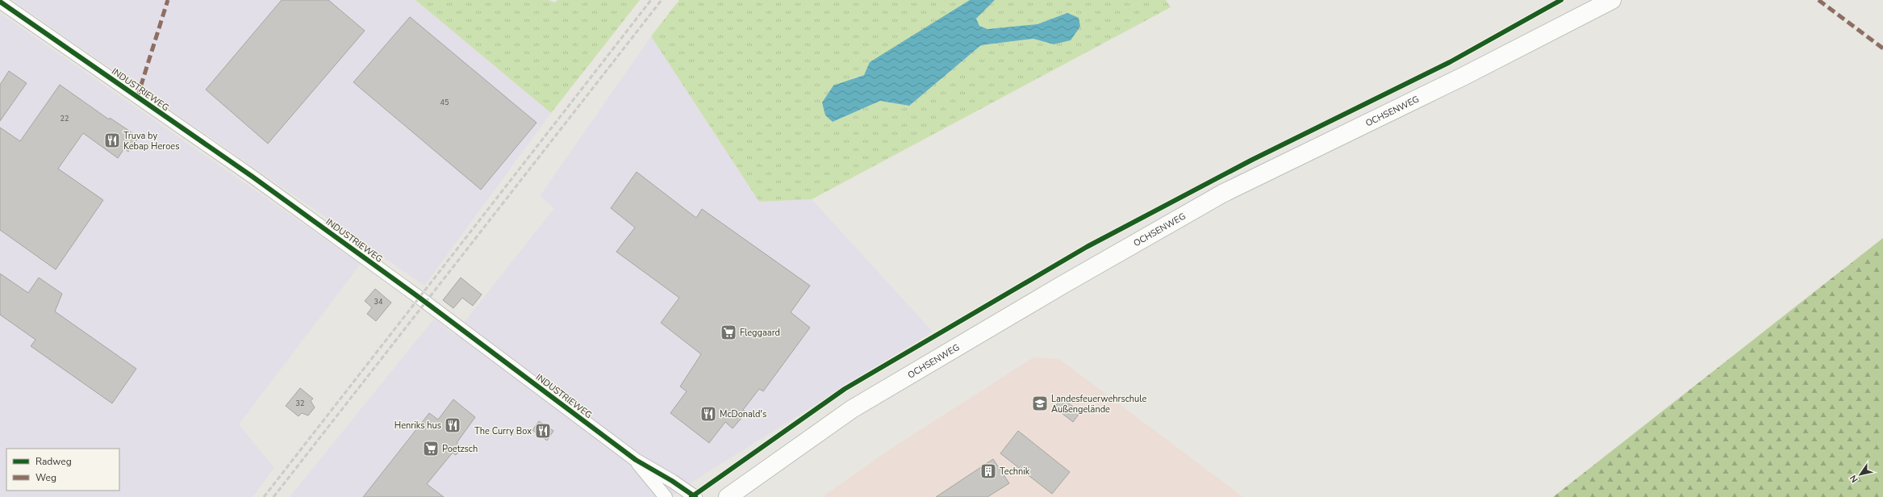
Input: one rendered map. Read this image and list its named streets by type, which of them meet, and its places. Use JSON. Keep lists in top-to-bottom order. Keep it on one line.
{"streets":{"main road":["OCHSENWEG"],"street":["INDUSTRIEWEG"]},"places":{"restaurant":["Truva by Kebap Heroes","McDonald's","Henriks hus","The Curry Box"],"supermarket":["Fleggaard","Poetzsch"],"school or university":["Landesfeuerwehrschule Außengelände"],"building":["Technik"]},"house_numbers":["45","22","34","32"],"legend":["Radweg","Weg"],"north":"bottom left"}
